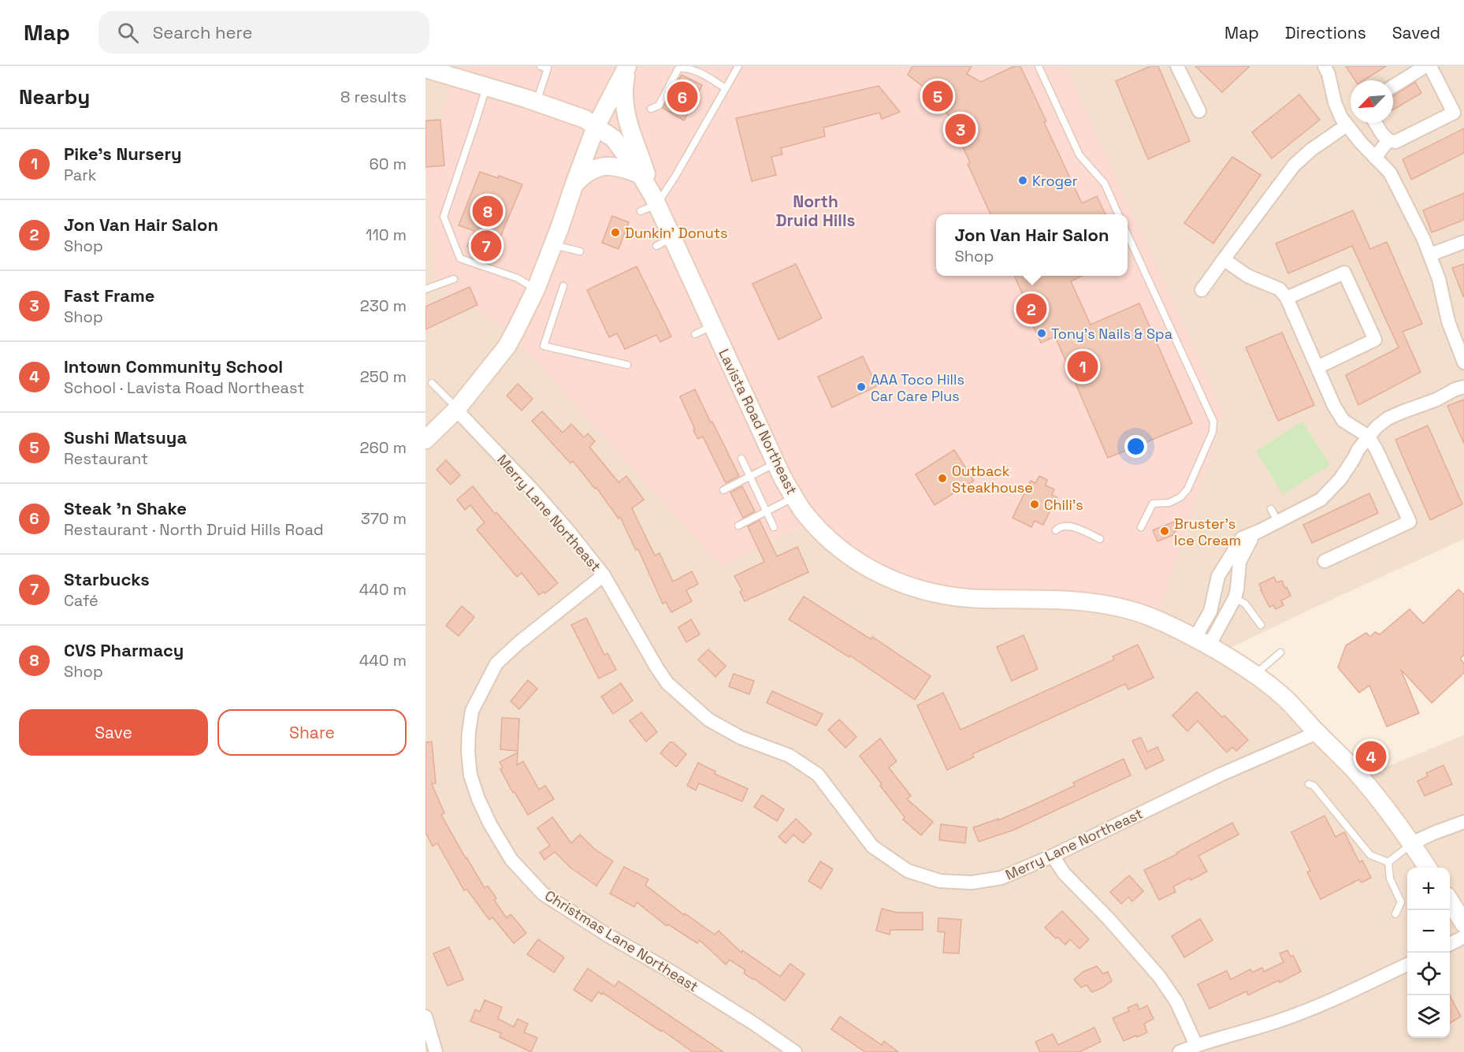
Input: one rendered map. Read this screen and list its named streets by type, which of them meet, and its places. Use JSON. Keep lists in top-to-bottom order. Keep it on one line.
{"streets":{"main road":["Lavista Road Northeast"],"street":["Merry Lane Northeast","Christmas Lane Northeast"]},"crossings":[["Lavista Road Northeast","Merry Lane Northeast"],["Merry Lane Northeast","Christmas Lane Northeast"]],"districts":["North Druid Hills"],"places":["Kroger","Dunkin' Donuts","Tony's Nails & Spa","AAA Toco Hills Car Care Plus","Outback Steakhouse","Chili's","Bruster's Ice Cream"],"north":"bottom left","page":{"header":"Map","search":"Search here","nav":["Map","Directions","Saved"],"heading":["Nearby","8 results"],"pins":["5","6","3","8","7","2","1","4"],"list":[{"mark":"1","name":"Pike's Nursery","note":"Park","value":"60 m"},{"mark":"2","name":"Jon Van Hair Salon","note":"Shop","value":"110 m"},{"mark":"3","name":"Fast Frame","note":"Shop","value":"230 m"},{"mark":"4","name":"Intown Community School","note":"School · Lavista Road Northeast","value":"250 m"},{"mark":"5","name":"Sushi Matsuya","note":"Restaurant","value":"260 m"},{"mark":"6","name":"Steak 'n Shake","note":"Restaurant · North Druid Hills Road","value":"370 m"},{"mark":"7","name":"Starbucks","note":"Café","value":"440 m"},{"mark":"8","name":"CVS Pharmacy","note":"Shop","value":"440 m"}],"popup":["Jon Van Hair Salon","Shop"],"buttons":["Save","Share"],"map_buttons":["+","−"]}}
